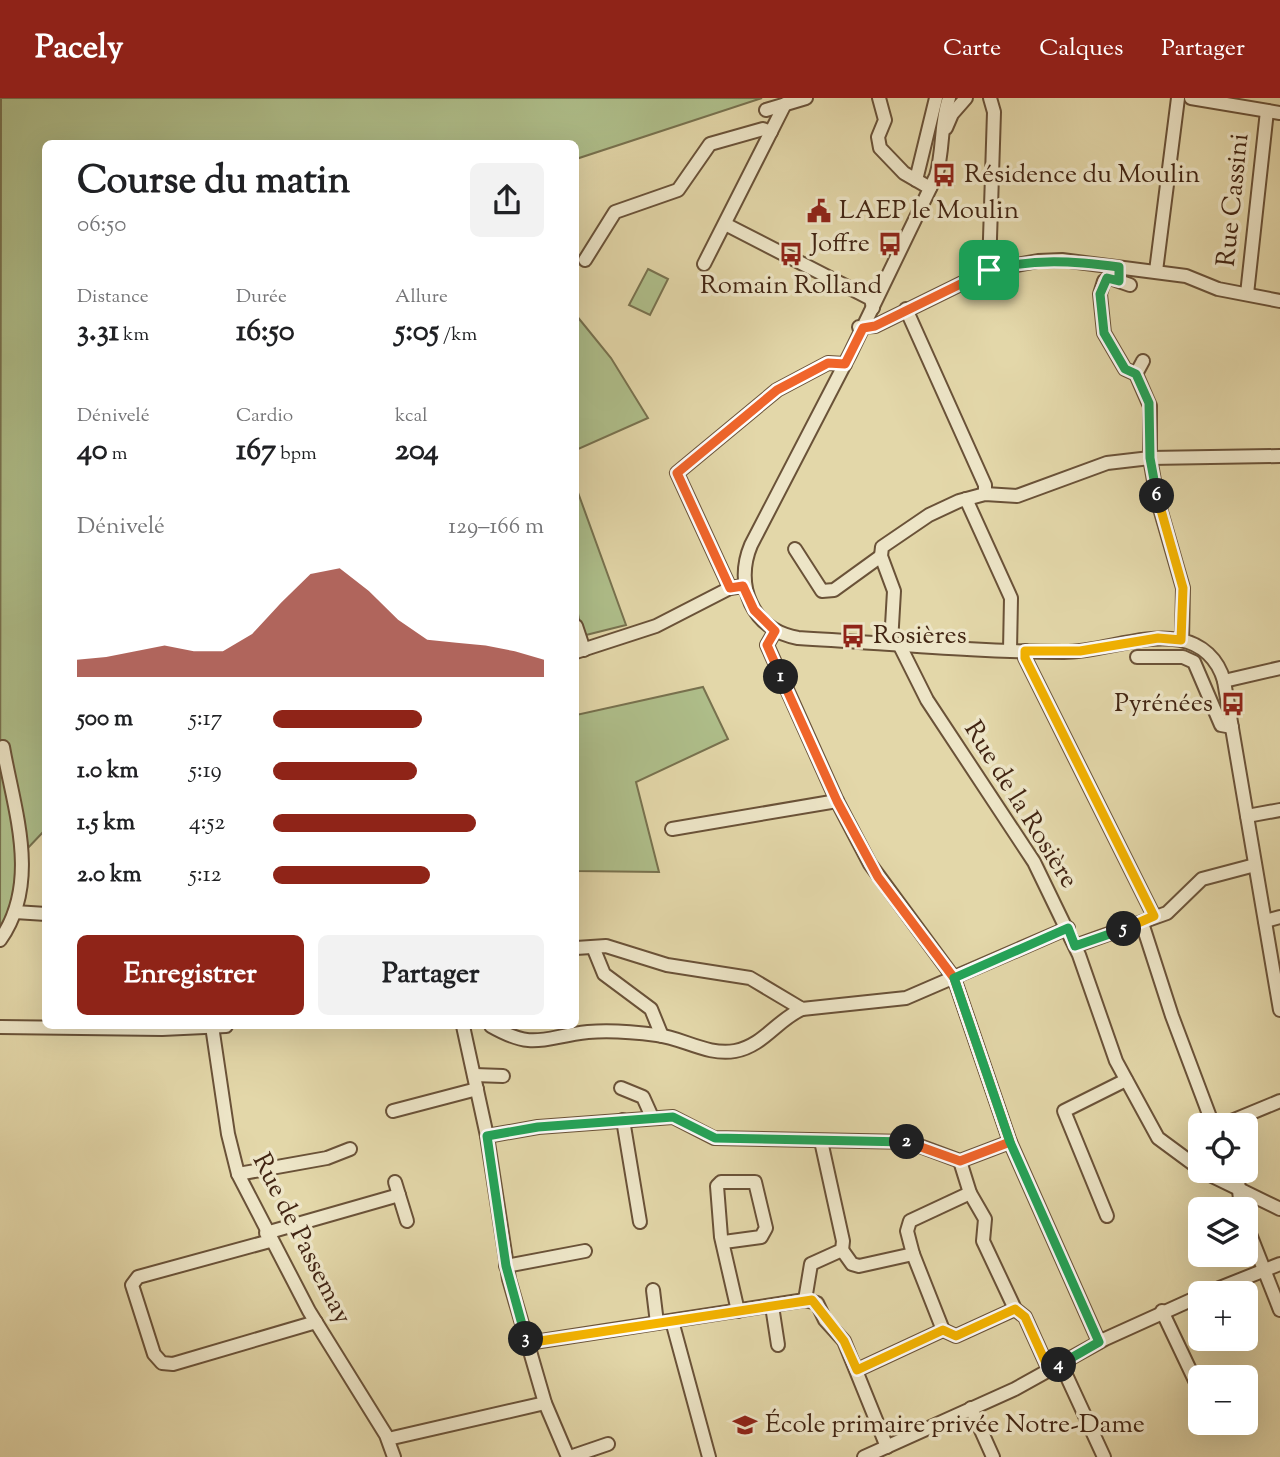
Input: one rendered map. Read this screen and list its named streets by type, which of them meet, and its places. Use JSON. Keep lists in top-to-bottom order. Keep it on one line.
{"streets":{"street":["Rue Cassini","Rue de la Rosière","Rue de Passemay"]},"places":{"bus stop":["Résidence du Moulin","Joffre","Romain Rolland","Rosières","Pyrénées"],"public building":["LAEP le Moulin"],"school or university":["École primaire privée Notre-Dame"]},"page":{"header":"Pacely","nav":["Carte","Calques","Partager"],"heading":["Course du matin","06:50"],"stats":[["Distance","3.31 km"],["Durée","16:50"],["Allure","5:05 /km"],["Dénivelé","40 m"],["Cardio","167 bpm"],["kcal","204"]],"pins":["6","1","5","2","3","4"],"chart":["Dénivelé","129–166 m"],"list":[{"name":"500 m","note":"5:17"},{"name":"1.0 km","note":"5:19"},{"name":"1.5 km","note":"4:52"},{"name":"2.0 km","note":"5:12"}],"buttons":["Enregistrer","Partager"],"map_buttons":["+","−"]}}
